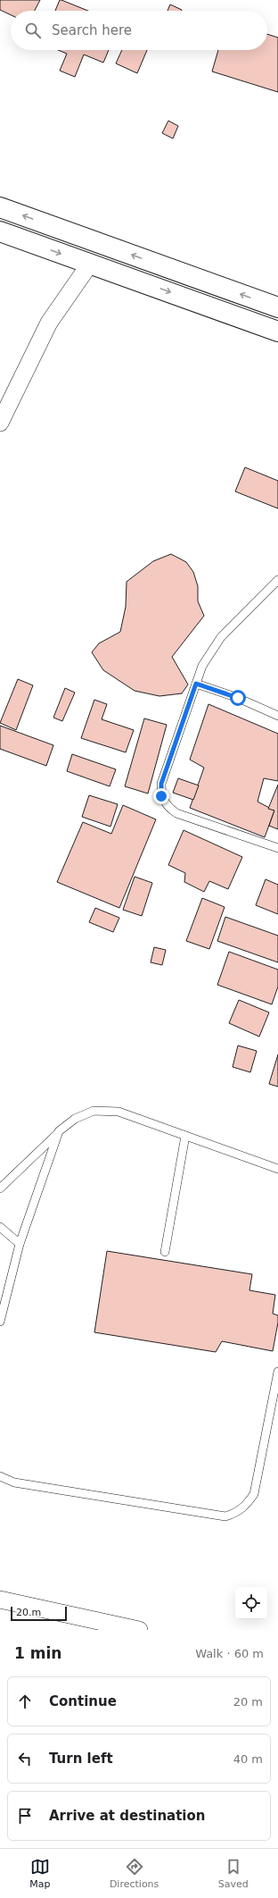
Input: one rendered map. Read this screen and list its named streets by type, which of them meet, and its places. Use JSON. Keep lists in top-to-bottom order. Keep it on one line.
{"scale_bar":"20 m","page":{"search":"Search here","scale":"20 m","heading":["1 min","Walk · 60 m"],"list":[["Continue","20 m"],["Turn left","40 m"],"Arrive at destination"],"nav":["Map","Directions","Saved"]}}
